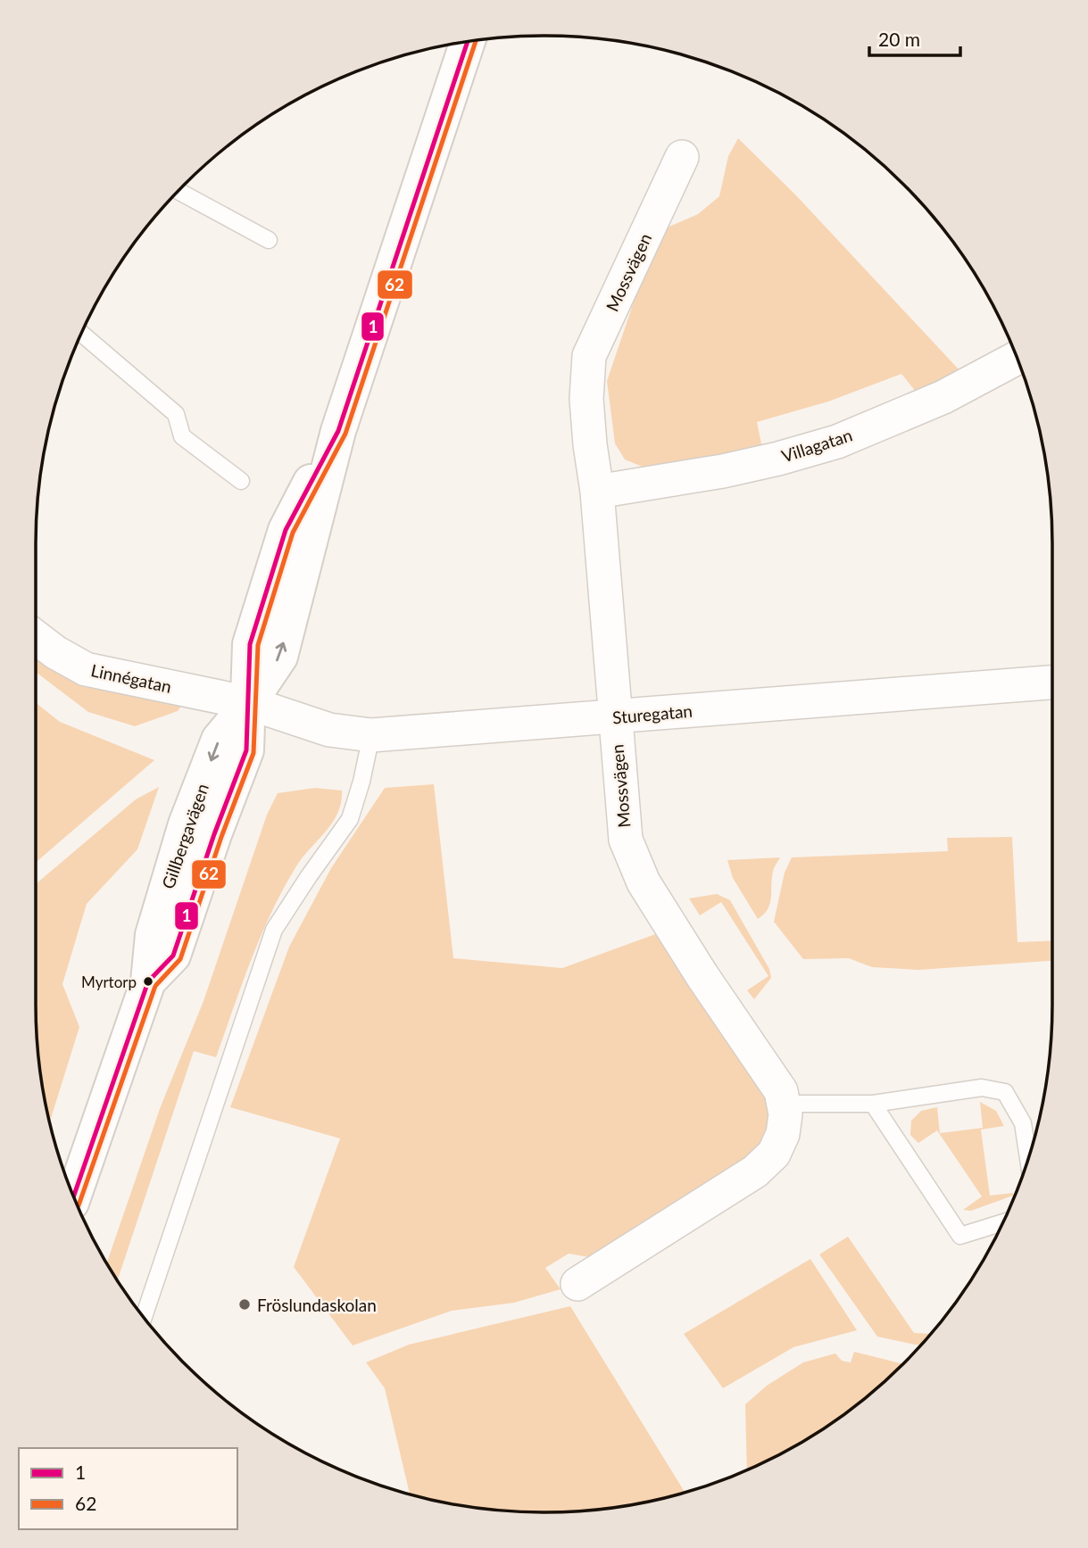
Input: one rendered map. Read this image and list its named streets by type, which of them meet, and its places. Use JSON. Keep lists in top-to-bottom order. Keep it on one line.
{"streets":{"street":["Mossvägen","Villagatan","Linnégatan","Sturegatan","Gillbergavägen"]},"crossings":[["Mossvägen","Villagatan"],["Mossvägen","Sturegatan"],["Linnégatan","Sturegatan"],["Linnégatan","Gillbergavägen"],["Sturegatan","Gillbergavägen"]],"places":["Myrtorp","Fröslundaskolan"],"lines":["transit line 62","transit line 1"],"legend":["1","62"],"scale_bar":"20 m"}
